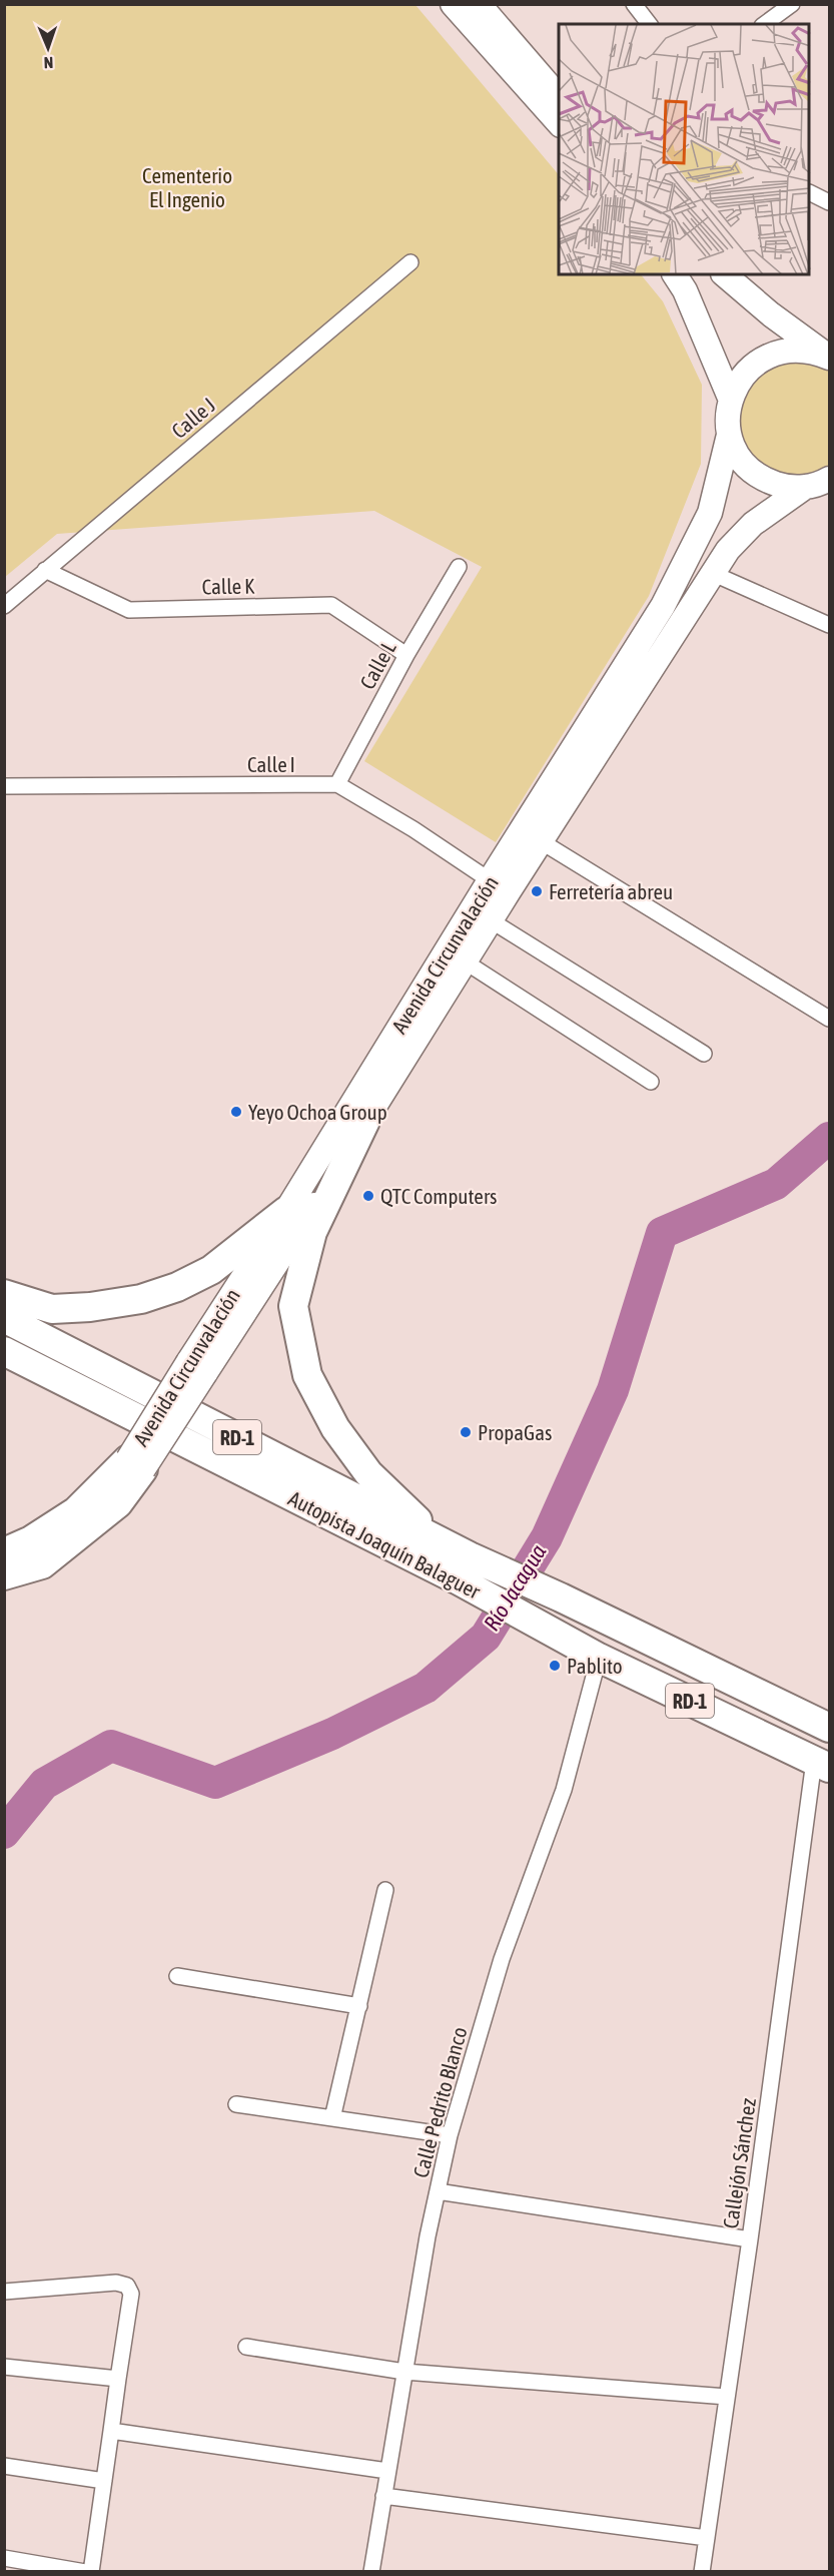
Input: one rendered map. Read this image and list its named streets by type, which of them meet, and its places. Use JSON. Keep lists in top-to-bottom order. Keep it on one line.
{"streets":{"highway":["RD-1","Autopista Joaquín Balaguer"],"main road":["Avenida Circunvalación"],"street":["Calle J","Calle K","Calle L","Calle I","Calle Pedrito Blanco","Callejón Sánchez"]},"crossings":[["Calle J","Calle K"],["Calle K","Calle L"],["Calle L","Calle I"],["Autopista Joaquín Balaguer","Calle Pedrito Blanco"],["Autopista Joaquín Balaguer","Callejón Sánchez"]],"water":["Río Jacagua"],"parks":["Cementerio El Ingenio"],"places":["Ferretería abreu","Yeyo Ochoa Group","QTC Computers","PropaGas","Pablito"],"north":"bottom"}
